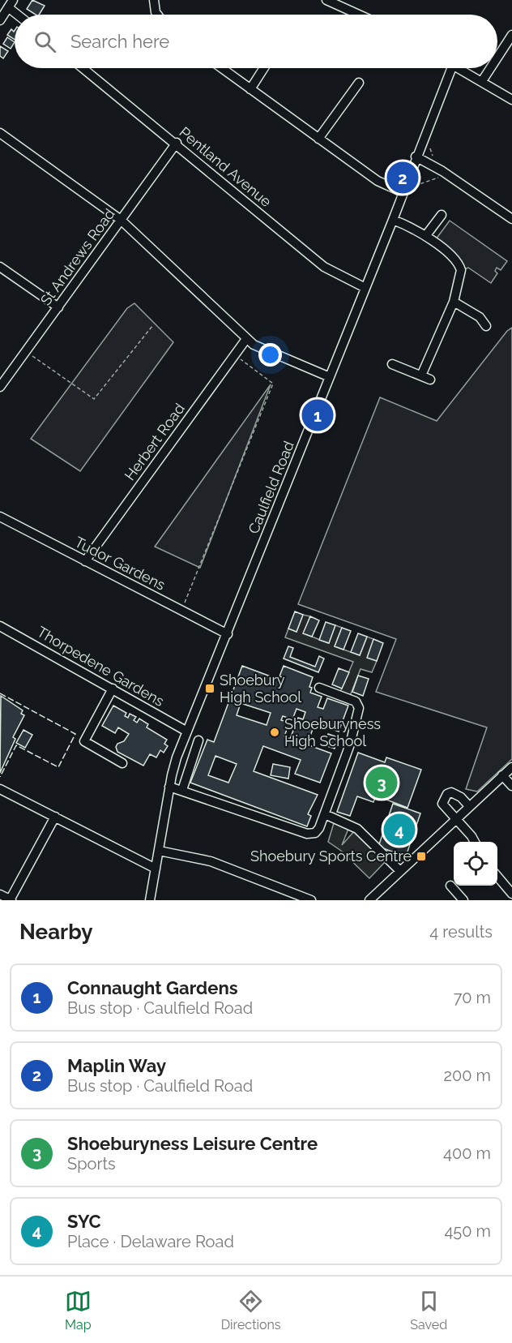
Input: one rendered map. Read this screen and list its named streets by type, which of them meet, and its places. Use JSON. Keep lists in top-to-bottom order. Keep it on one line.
{"streets":{"street":["Pentland Avenue","St Andrews Road","Herbert Road","Caulfield Road","Tudor Gardens","Thorpedene Gardens"]},"crossings":[["Pentland Avenue","St Andrews Road"],["Pentland Avenue","Caulfield Road"],["Herbert Road","Tudor Gardens"],["Caulfield Road","Tudor Gardens"],["Caulfield Road","Thorpedene Gardens"]],"places":{"transit":["Shoebury High School","Shoebury Sports Centre"],"other":["Shoeburyness High School"]},"page":{"search":"Search here","pins":["2","1","3","4"],"heading":["Nearby","4 results"],"list":[{"mark":"1","name":"Connaught Gardens","note":"Bus stop · Caulfield Road","value":"70 m"},{"mark":"2","name":"Maplin Way","note":"Bus stop · Caulfield Road","value":"200 m"},{"mark":"3","name":"Shoeburyness Leisure Centre","note":"Sports","value":"400 m"},{"mark":"4","name":"SYC","note":"Place · Delaware Road","value":"450 m"}],"nav":["Map","Directions","Saved"]}}
